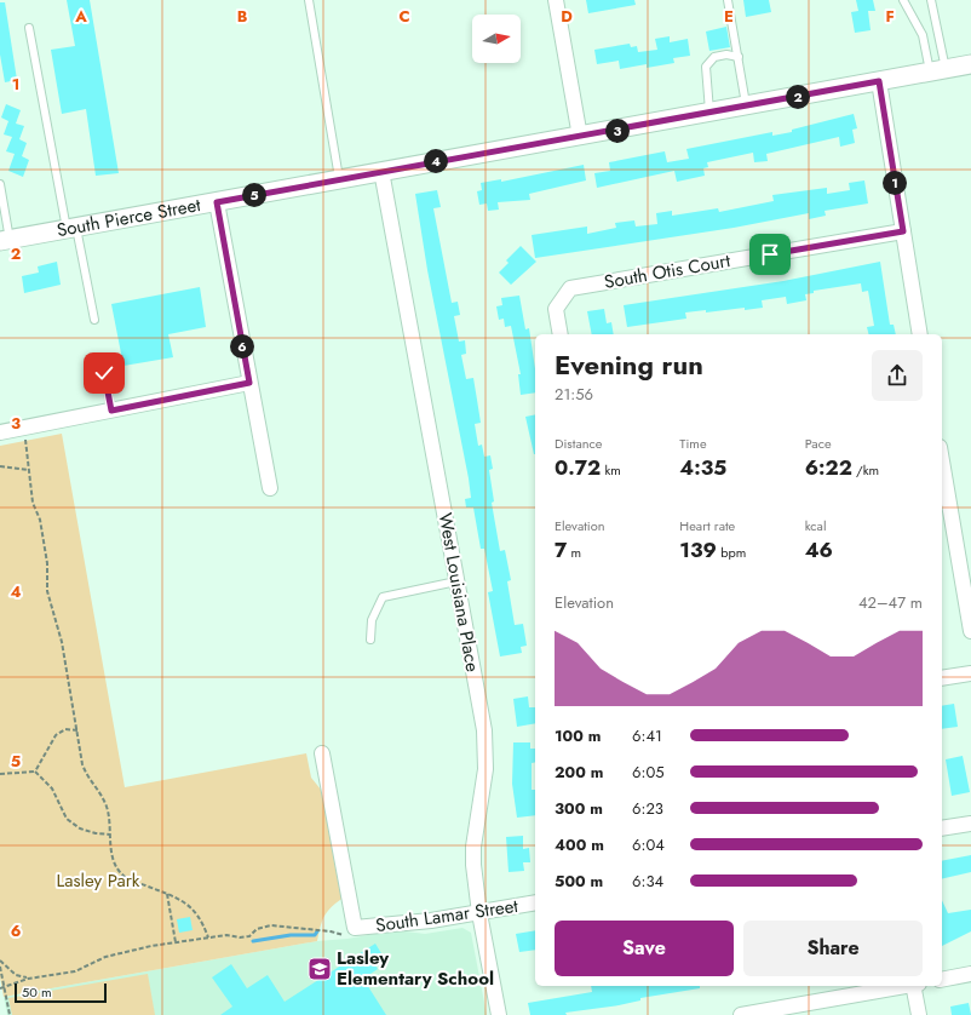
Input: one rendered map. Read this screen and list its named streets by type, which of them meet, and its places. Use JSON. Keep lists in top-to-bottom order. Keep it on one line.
{"streets":{"street":["South Pierce Street","South Otis Court","West Louisiana Place","South Lamar Street"]},"crossings":[["South Pierce Street","West Louisiana Place"],["West Louisiana Place","South Lamar Street"]],"parks":["Lasley Park"],"places":{"school or university":["Lasley Elementary School"]},"scale_bar":"50 m","north":"right","page":{"pins":["2","3","4","1","5","6"],"heading":["Evening run","21:56"],"stats":[["Distance","0.72 km"],["Time","4:35"],["Pace","6:22 /km"],["Elevation","7 m"],["Heart rate","139 bpm"],["kcal","46"]],"chart":["Elevation","42–47 m"],"list":[{"name":"100 m","note":"6:41"},{"name":"200 m","note":"6:05"},{"name":"300 m","note":"6:23"},{"name":"400 m","note":"6:04"},{"name":"500 m","note":"6:34"}],"buttons":["Save","Share"],"scale":"50 m"},"grid":{"columns":["A","B","C","D","E","F"],"rows":["1","2","3","4","5","6"]}}
